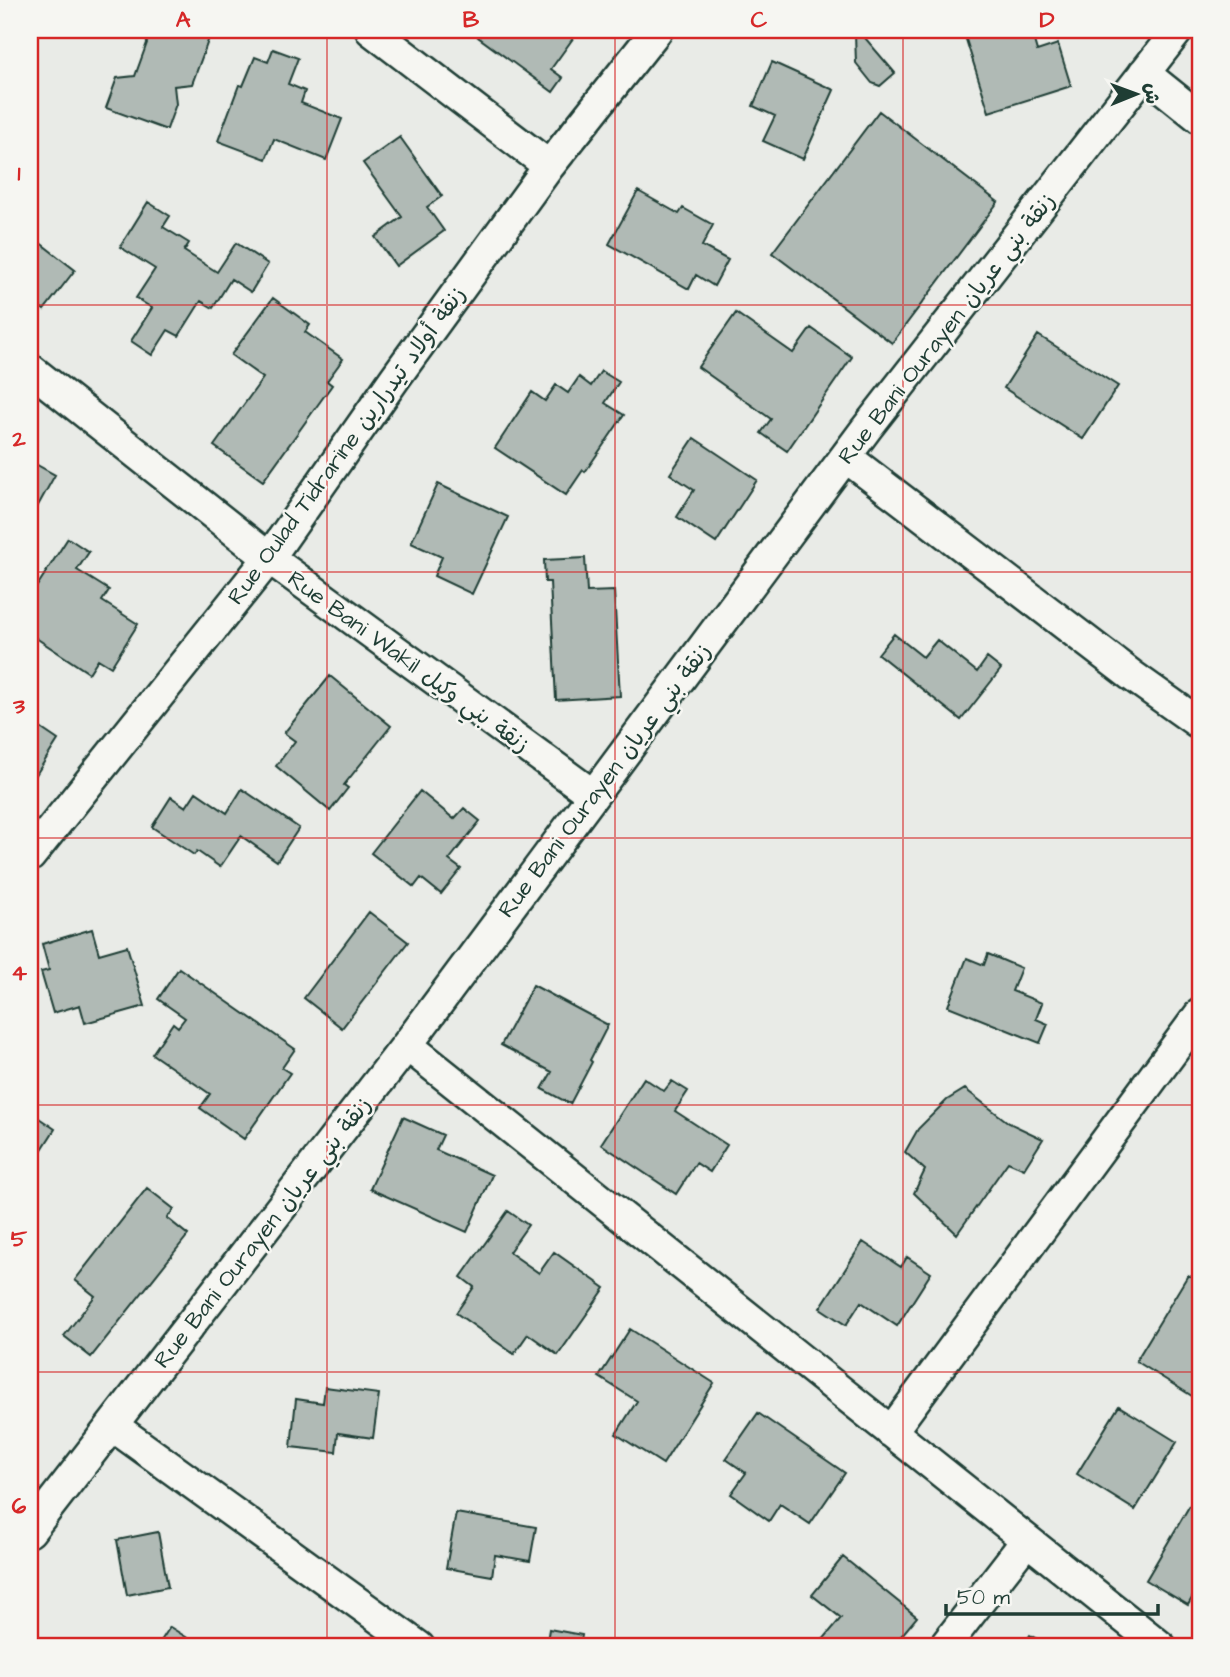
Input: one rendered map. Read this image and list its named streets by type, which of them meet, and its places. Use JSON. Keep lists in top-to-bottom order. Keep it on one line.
{"streets":{"street":["Rue Bani Ourayen زنقة بني عريان","Rue Oulad Tidrarine زنقة أولاد تيدرارين","Rue Bani Wakil زنقة بني وكيل"]},"crossings":[["Rue Bani Ourayen زنقة بني عريان","Rue Bani Wakil زنقة بني وكيل"],["Rue Oulad Tidrarine زنقة أولاد تيدرارين","Rue Bani Wakil زنقة بني وكيل"]],"scale_bar":"50 m","north":"right","grid":{"columns":["A","B","C","D"],"rows":["1","2","3","4","5","6"]}}
